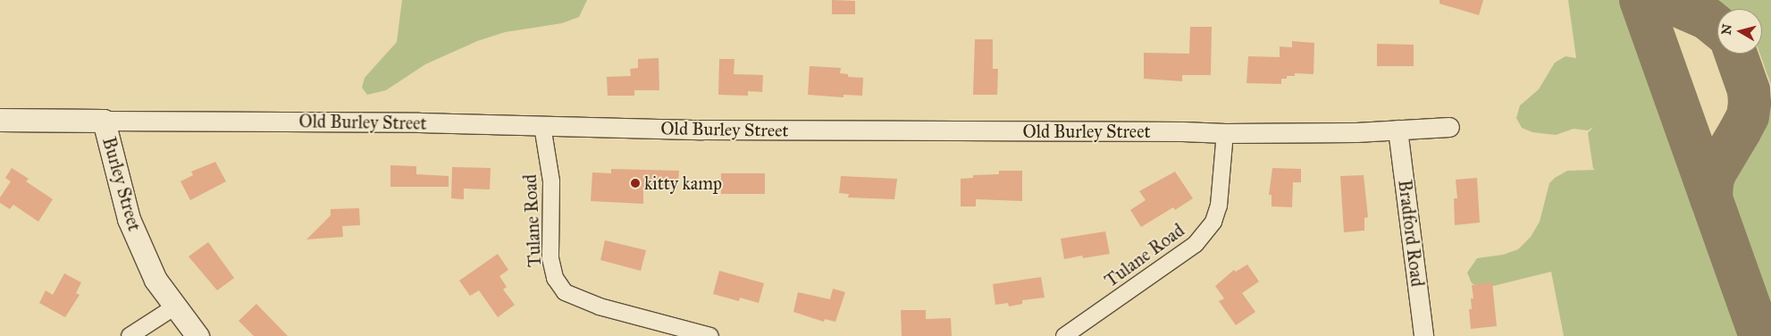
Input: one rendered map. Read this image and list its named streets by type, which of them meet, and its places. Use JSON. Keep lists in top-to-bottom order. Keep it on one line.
{"streets":{"main road":["Old Burley Street","Burley Street"],"street":["Tulane Road","Bradford Road"]},"crossings":[["Old Burley Street","Burley Street"],["Old Burley Street","Tulane Road"],["Old Burley Street","Bradford Road"]],"places":["kitty kamp"],"north":"left"}
